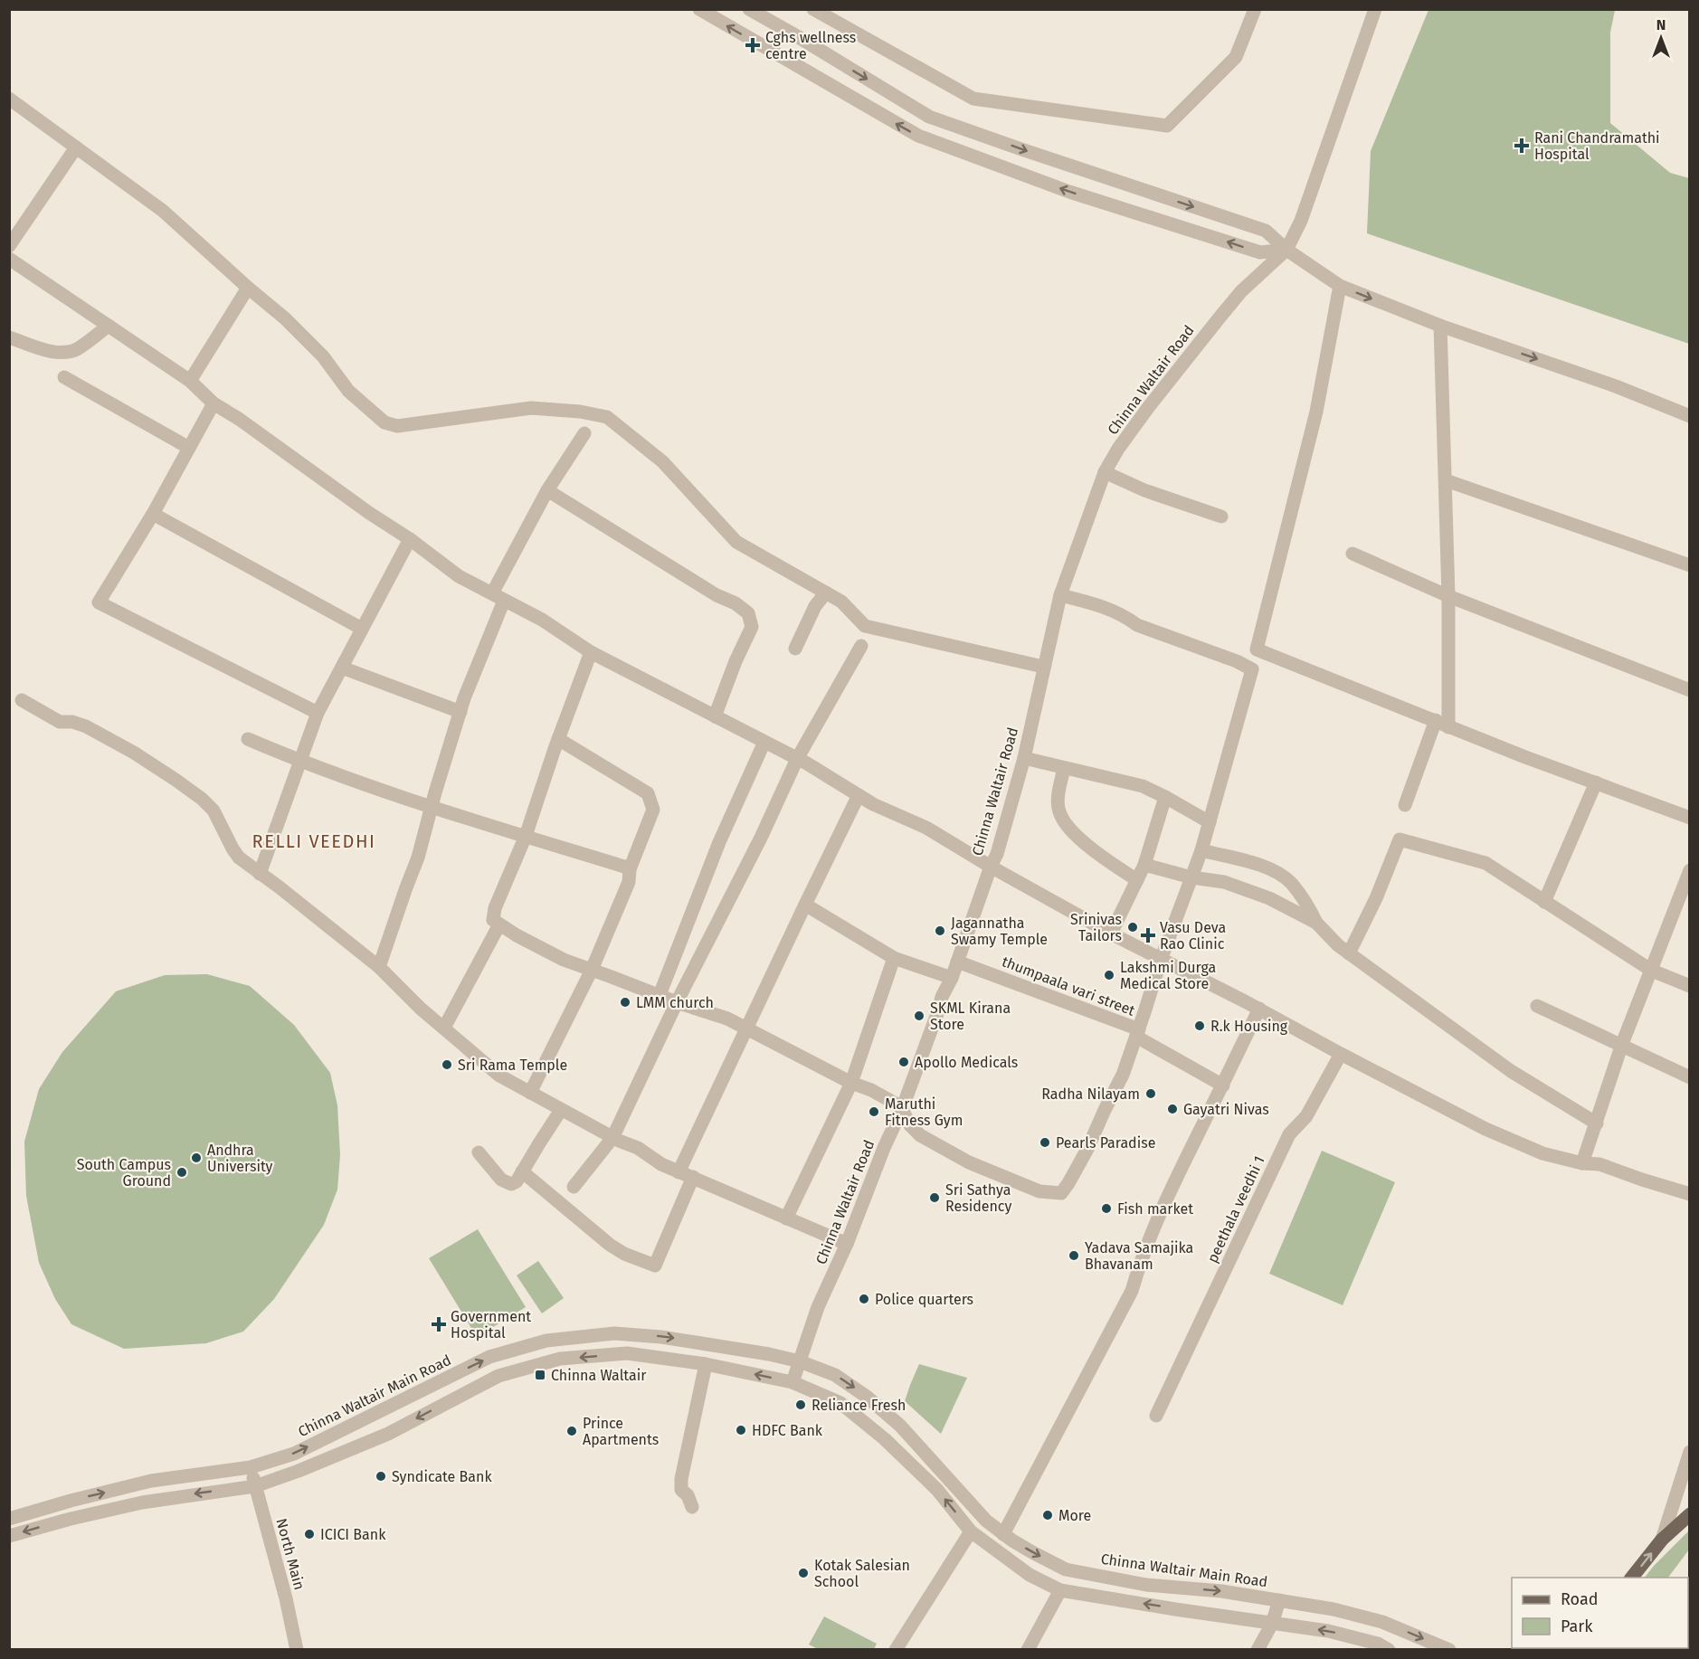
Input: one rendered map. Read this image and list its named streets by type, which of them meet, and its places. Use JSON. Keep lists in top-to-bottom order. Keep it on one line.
{"streets":{"street":["Chinna Waltair Road","thumpaala vari street","peethala veedhi 1","Chinna Waltair Main Road","North Main"]},"crossings":[["Chinna Waltair Road","thumpaala vari street"],["Chinna Waltair Road","Chinna Waltair Main Road"],["Chinna Waltair Main Road","North Main"]],"districts":["RELLI VEEDHI"],"places":{"health":["Cghs wellness centre","Rani Chandramathi Hospital","Vasu Deva Rao Clinic","Government Hospital"],"other":["Srinivas Tailors","Jagannatha Swamy Temple","Lakshmi Durga Medical Store","LMM church","SKML Kirana Store","R.k Housing","Apollo Medicals","Sri Rama Temple","Radha Nilayam","Gayatri Nivas","Maruthi Fitness Gym","Pearls Paradise","Andhra University","South Campus Ground","Sri Sathya Residency","Fish market","Yadava Samajika Bhavanam","Police quarters","Reliance Fresh","HDFC Bank","Prince Apartments","Syndicate Bank","More","ICICI Bank","Kotak Salesian School"],"transit":["Chinna Waltair"]},"legend":["Road","Park"],"north":"top"}
